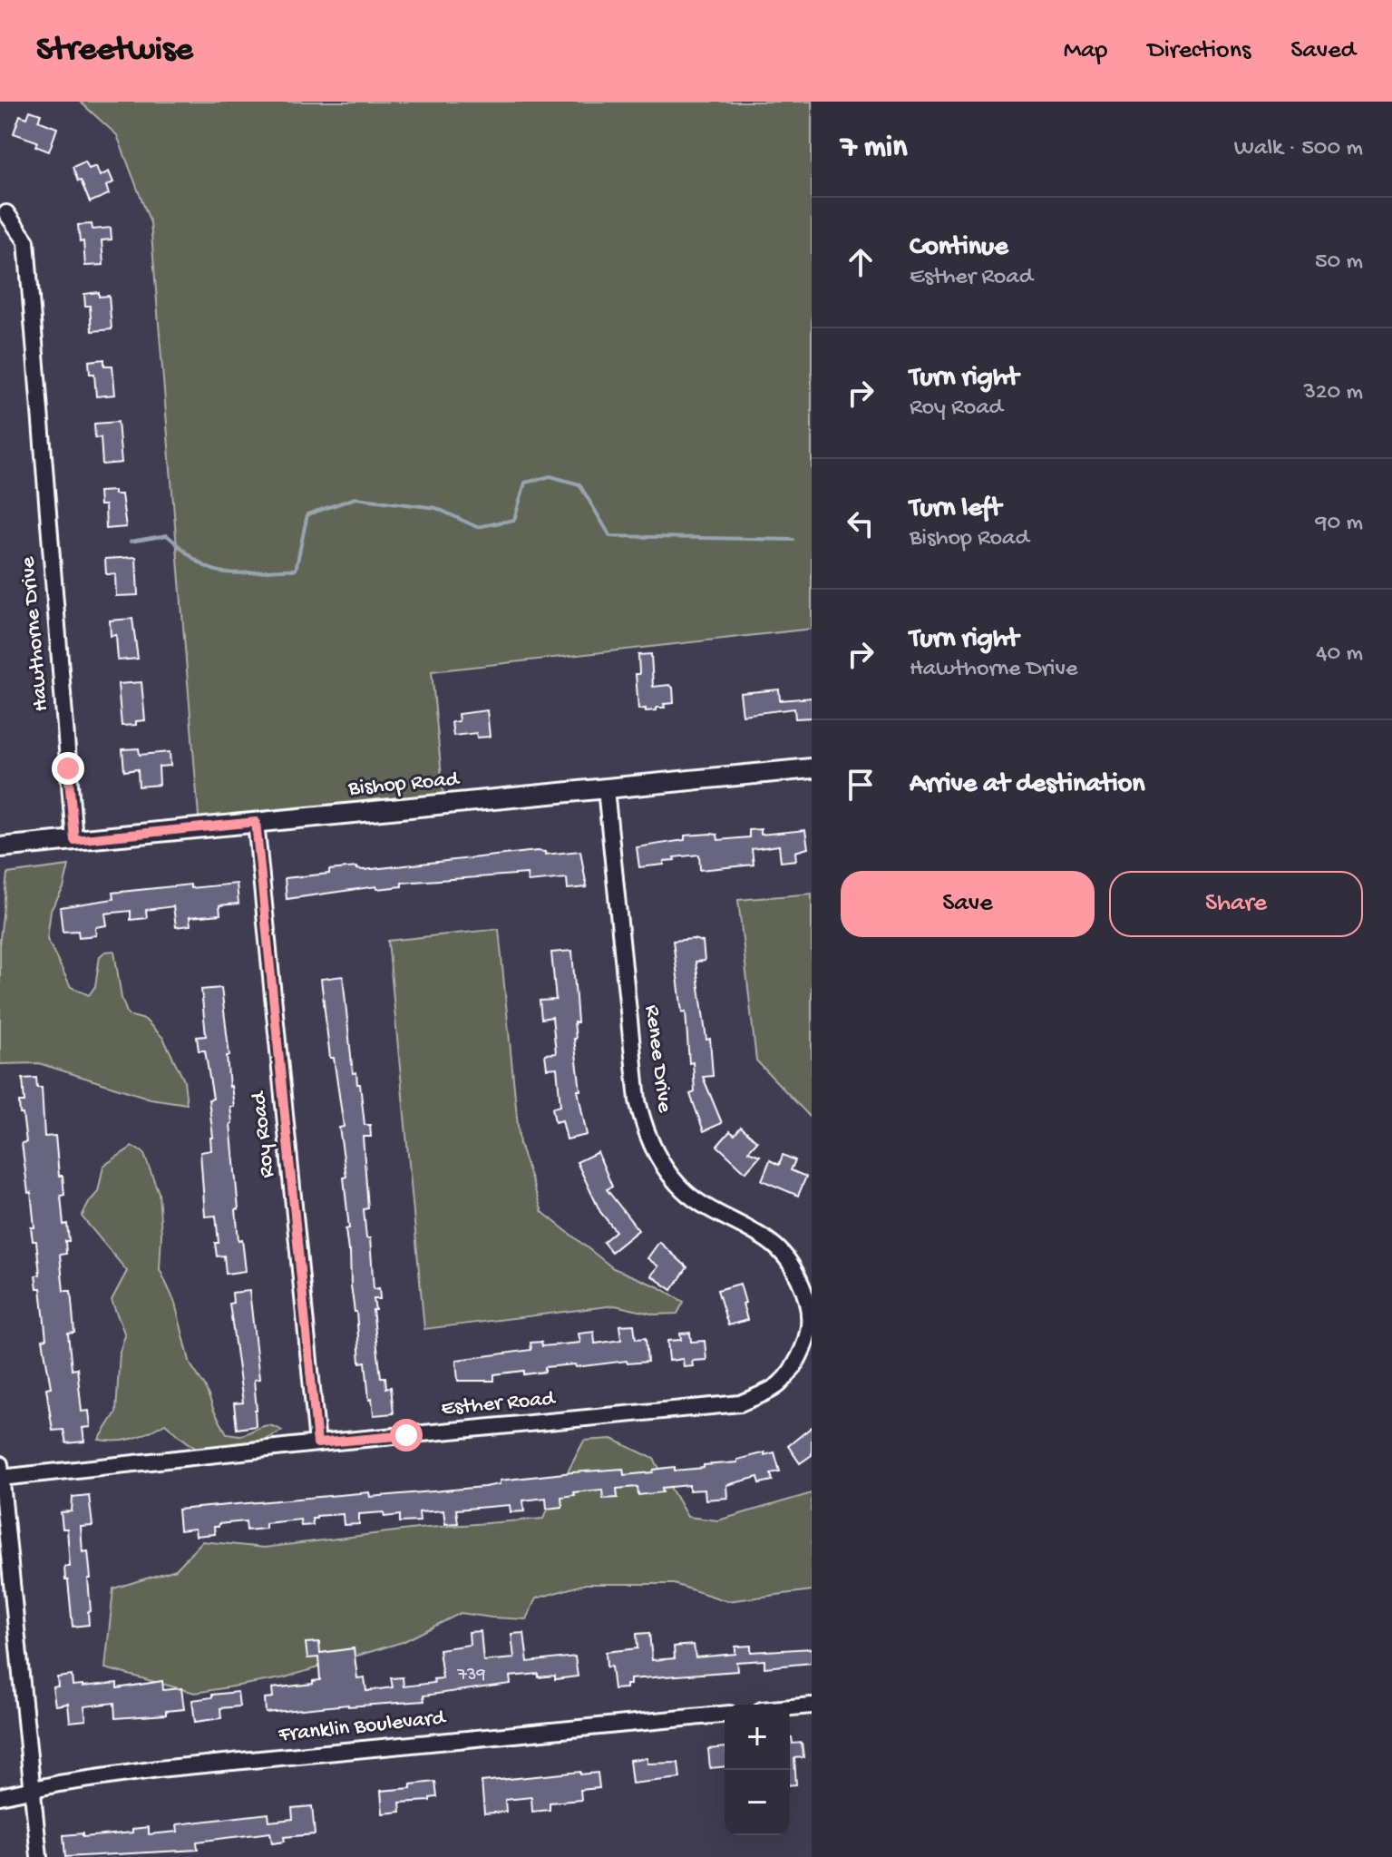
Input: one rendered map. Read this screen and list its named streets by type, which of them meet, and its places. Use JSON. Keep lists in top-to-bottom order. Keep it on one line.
{"streets":{"street":["Hawthorne Drive","Bishop Road","Renee Drive","Roy Road","Esther Road","Franklin Boulevard"]},"crossings":[["Hawthorne Drive","Bishop Road"],["Bishop Road","Renee Drive"],["Bishop Road","Roy Road"],["Renee Drive","Esther Road"],["Roy Road","Esther Road"]],"house_numbers":["739"],"page":{"header":"Streetwise","nav":["Map","Directions","Saved"],"heading":["7 min","Walk · 500 m"],"list":[["Continue","Esther Road","50 m"],["Turn right","Roy Road","320 m"],["Turn left","Bishop Road","90 m"],["Turn right","Hawthorne Drive","40 m"],"Arrive at destination"],"buttons":["Save","Share"],"map_buttons":["+","−"]}}
